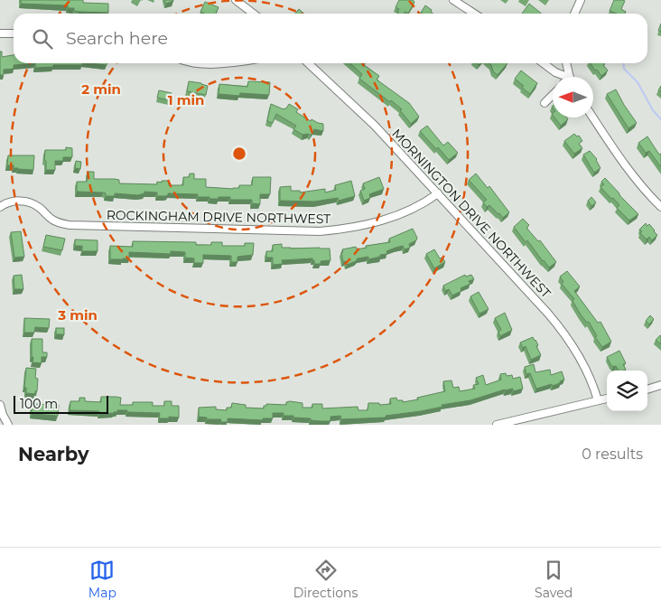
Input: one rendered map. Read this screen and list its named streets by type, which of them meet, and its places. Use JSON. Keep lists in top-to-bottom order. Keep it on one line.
{"streets":{"street":["MORNINGTON DRIVE NORTHWEST","ROCKINGHAM DRIVE NORTHWEST"]},"crossings":[["MORNINGTON DRIVE NORTHWEST","ROCKINGHAM DRIVE NORTHWEST"]],"scale_bar":"100 m","north":"left","page":{"search":"Search here","scale":"100 m","heading":["Nearby","0 results"],"nav":["Map","Directions","Saved"]},"rings":["2 min","1 min","3 min"]}
